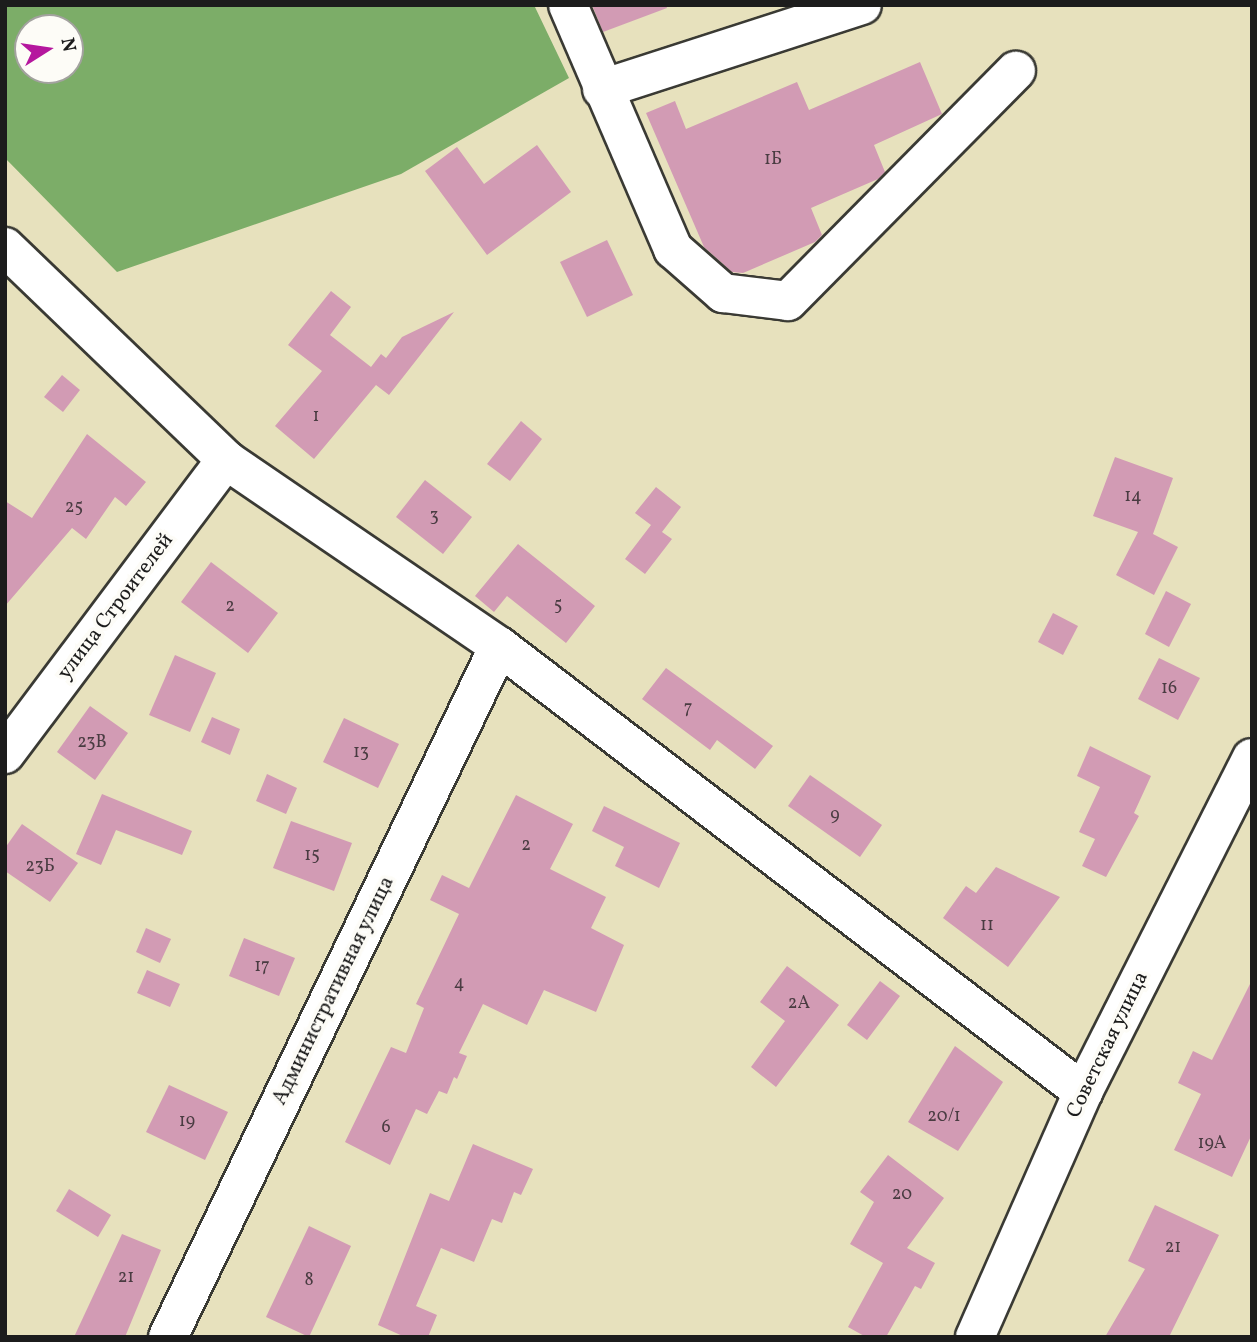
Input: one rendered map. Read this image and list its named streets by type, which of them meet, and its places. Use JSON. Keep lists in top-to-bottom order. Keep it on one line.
{"streets":{"street":["улица Строителей","Административная улица","Советская улица"]},"house_numbers":["1Б","1","14","25","3","5","2","16","7","23В","13","9","2","15","23Б","11","17","4","2А","20/1","19","6","19А","20","21","21","8"],"north":"right"}
